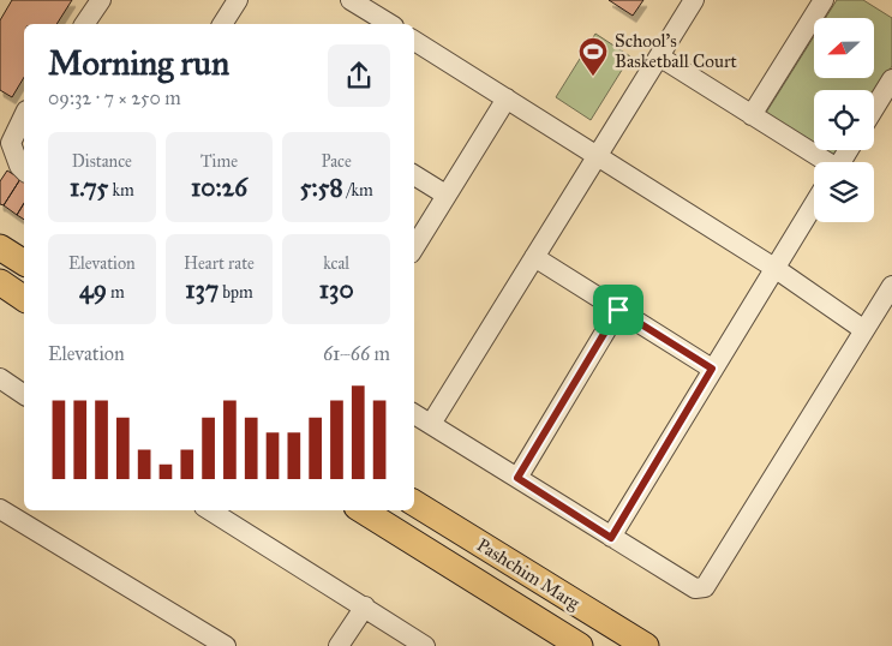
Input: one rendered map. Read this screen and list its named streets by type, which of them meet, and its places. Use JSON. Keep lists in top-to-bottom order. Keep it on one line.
{"streets":{"main road":["Pashchim Marg"]},"places":{"sports":["School's Basketball Court"]},"north":"left","page":{"heading":["Morning run","09:32 · 7 × 250 m"],"stats":[["Distance","1.75 km"],["Time","10:26"],["Pace","5:58 /km"],["Elevation","49 m"],["Heart rate","137 bpm"],["kcal","130"]],"chart":["Elevation","61–66 m"]}}
